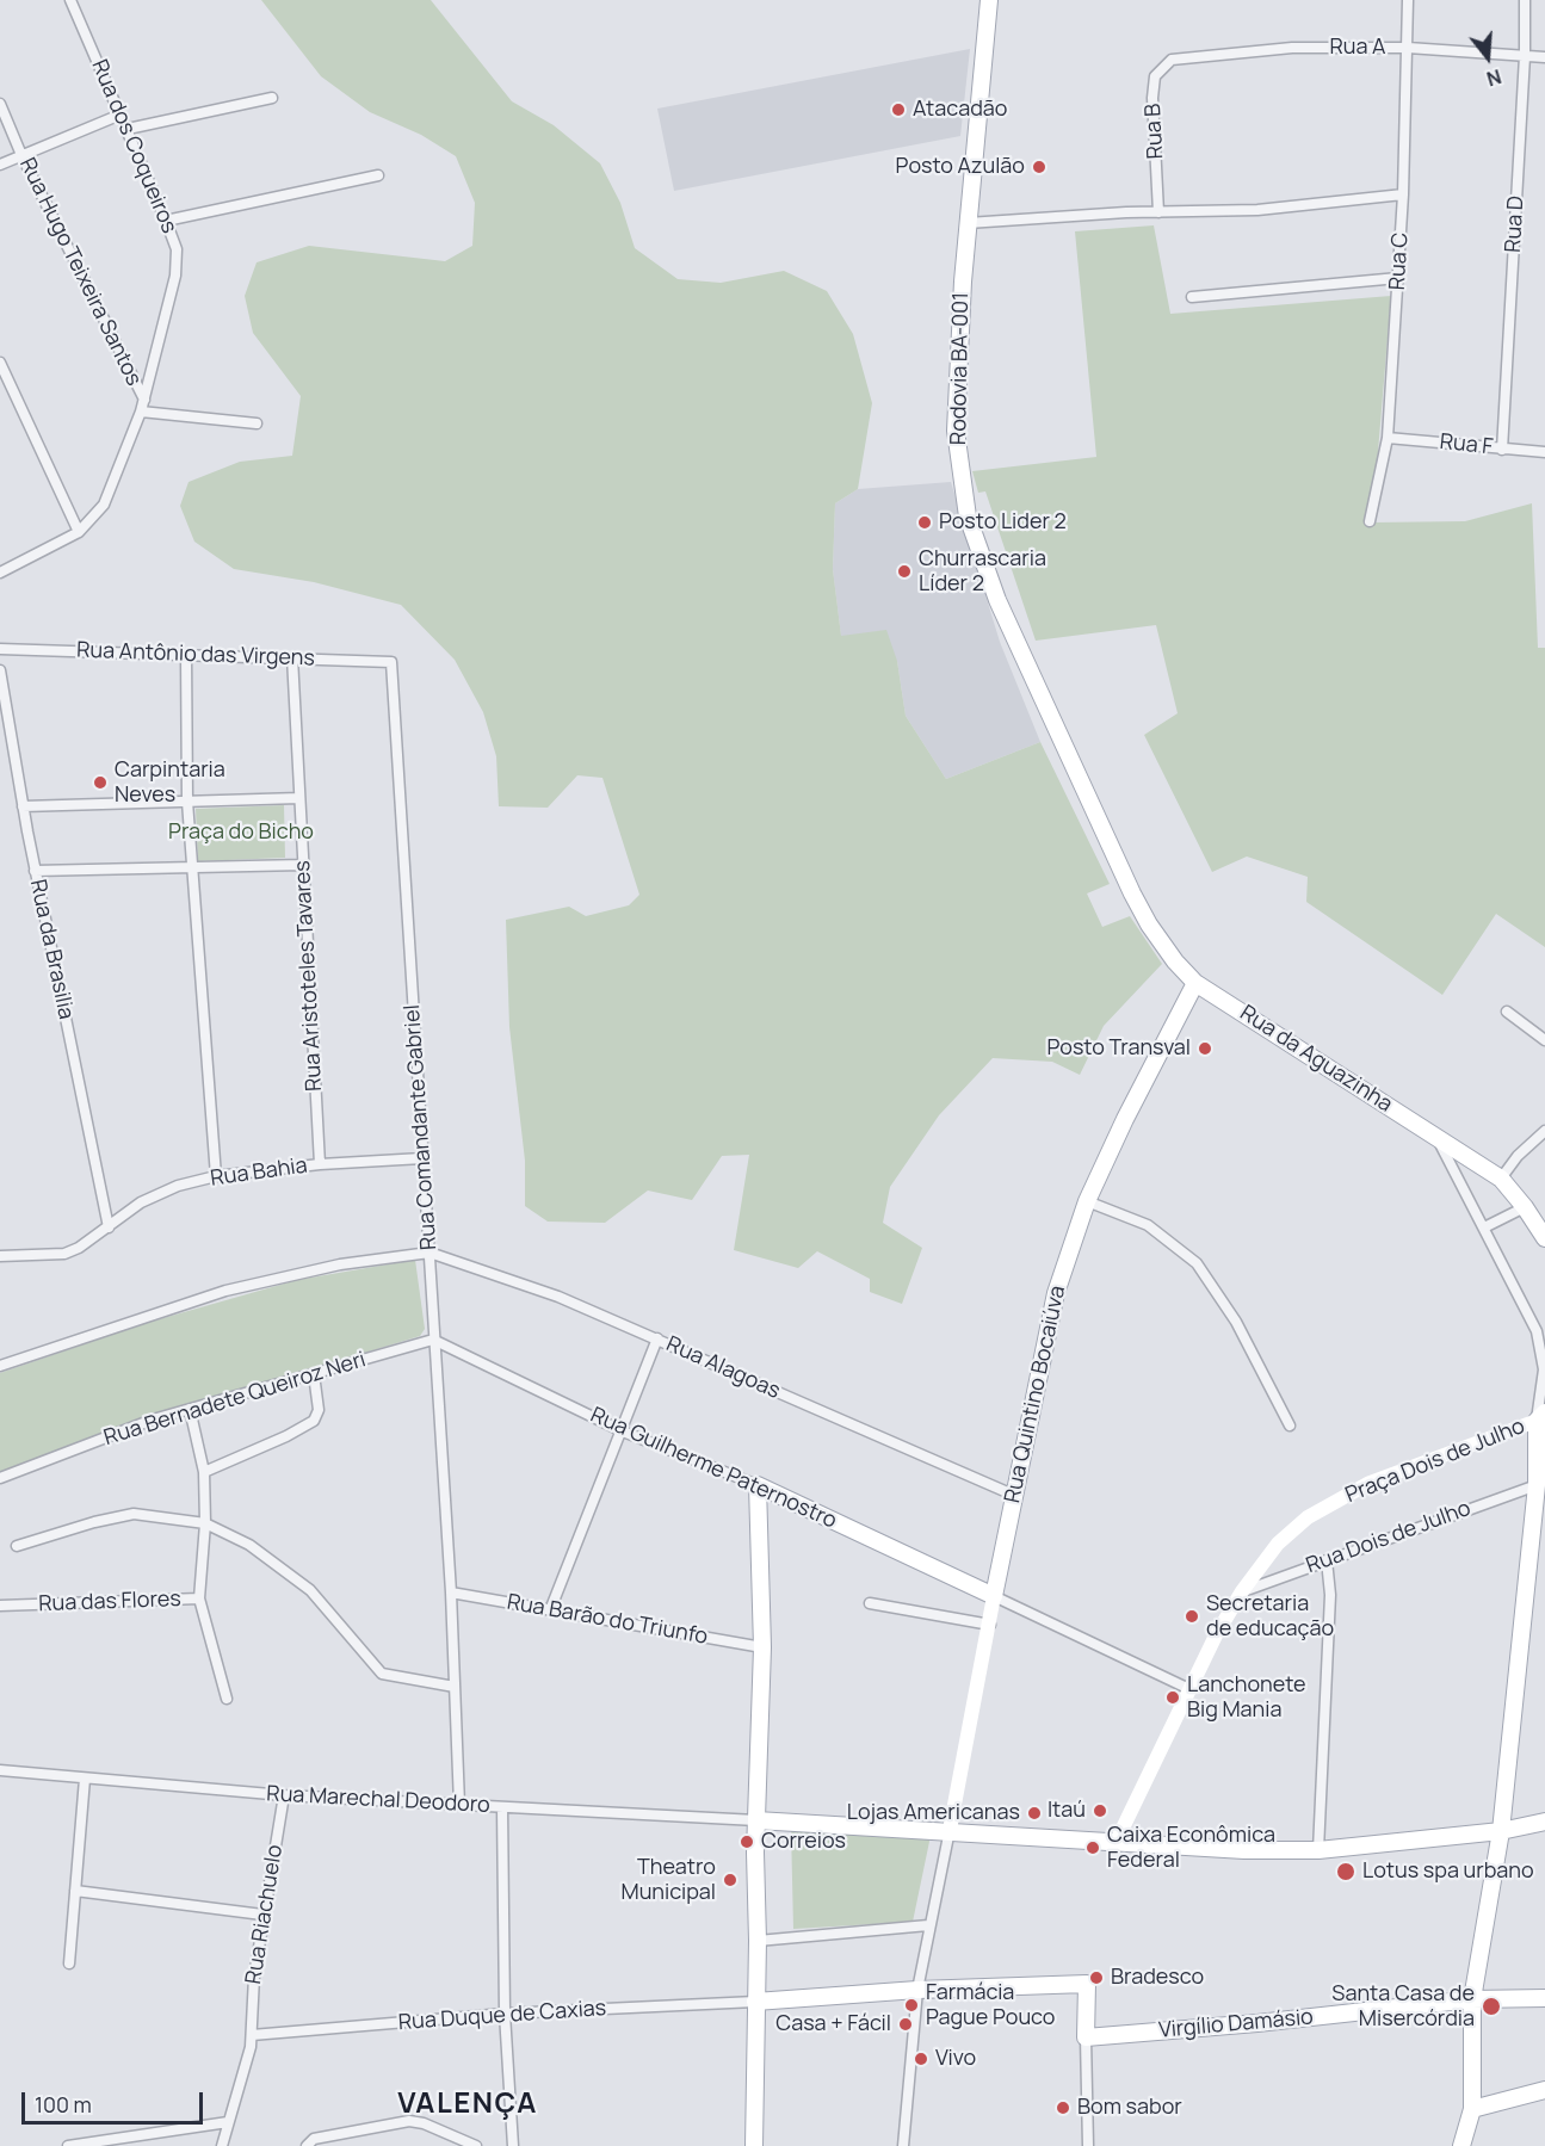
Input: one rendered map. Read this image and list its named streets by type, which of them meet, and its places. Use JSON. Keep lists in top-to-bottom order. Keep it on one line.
{"streets":{"main road":["Rodovia BA-001","Rua da Aguazinha","Rua Quintino Bocaiúva","Rua Guilherme Paternostro","Virgílio Damásio"],"street":["Rua A","Rua B","Rua dos Coqueiros","Rua D","Rua C","Rua Hugo Teixeira Santos","Rua F","Rua Antônio das Virgens","Rua da Brasilia","Rua Aristoteles Tavares","Rua Comandante Gabriel","Rua Bahia","Rua Alagoas","Rua Bernadete Queiroz Neri","Praça Dois de Julho","Rua Dois de Julho","Rua das Flores","Rua Barão do Triunfo","Rua Marechal Deodoro","Rua Riachuelo","Rua Duque de Caxias"]},"crossings":[["Rua A","Rua B"],["Rua A","Rua D"],["Rua A","Rua C"],["Rua dos Coqueiros","Rua Hugo Teixeira Santos"],["Rua D","Rua F"],["Rua C","Rua F"],["Rodovia BA-001","Rua da Aguazinha"],["Rodovia BA-001","Rua Quintino Bocaiúva"],["Rua Antônio das Virgens","Rua Aristoteles Tavares"],["Rua Antônio das Virgens","Rua Comandante Gabriel"],["Rua da Brasilia","Rua Bahia"],["Rua Aristoteles Tavares","Rua Bahia"],["Rua da Aguazinha","Rua Quintino Bocaiúva"],["Rua Comandante Gabriel","Rua Bahia"],["Rua Comandante Gabriel","Rua Alagoas"],["Rua Comandante Gabriel","Rua Bernadete Queiroz Neri"],["Rua Comandante Gabriel","Rua Guilherme Paternostro"],["Rua Comandante Gabriel","Rua Barão do Triunfo"],["Rua Comandante Gabriel","Rua Marechal Deodoro"],["Rua Alagoas","Rua Quintino Bocaiúva"],["Rua Quintino Bocaiúva","Rua Guilherme Paternostro"],["Rua Bernadete Queiroz Neri","Rua Guilherme Paternostro"],["Rua Bernadete Queiroz Neri","Rua das Flores"],["Praça Dois de Julho","Rua Dois de Julho"],["Rua Marechal Deodoro","Rua Riachuelo"],["Rua Riachuelo","Rua Duque de Caxias"]],"districts":["VALENÇA"],"parks":["Praça do Bicho"],"places":["Atacadão","Posto Azulão","Posto Lider 2","Churrascaria Líder 2","Carpintaria Neves","Posto Transval","Secretaria de educação","Lanchonete Big Mania","Itaú","Lojas Americanas","Correios","Caixa Econômica Federal","Lotus spa urbano","Theatro Municipal","Bradesco","Farmácia Pague Pouco","Santa Casa de Misercórdia","Casa + Fácil","Vivo","Bom sabor"],"scale_bar":"100 m","north":"bottom"}
